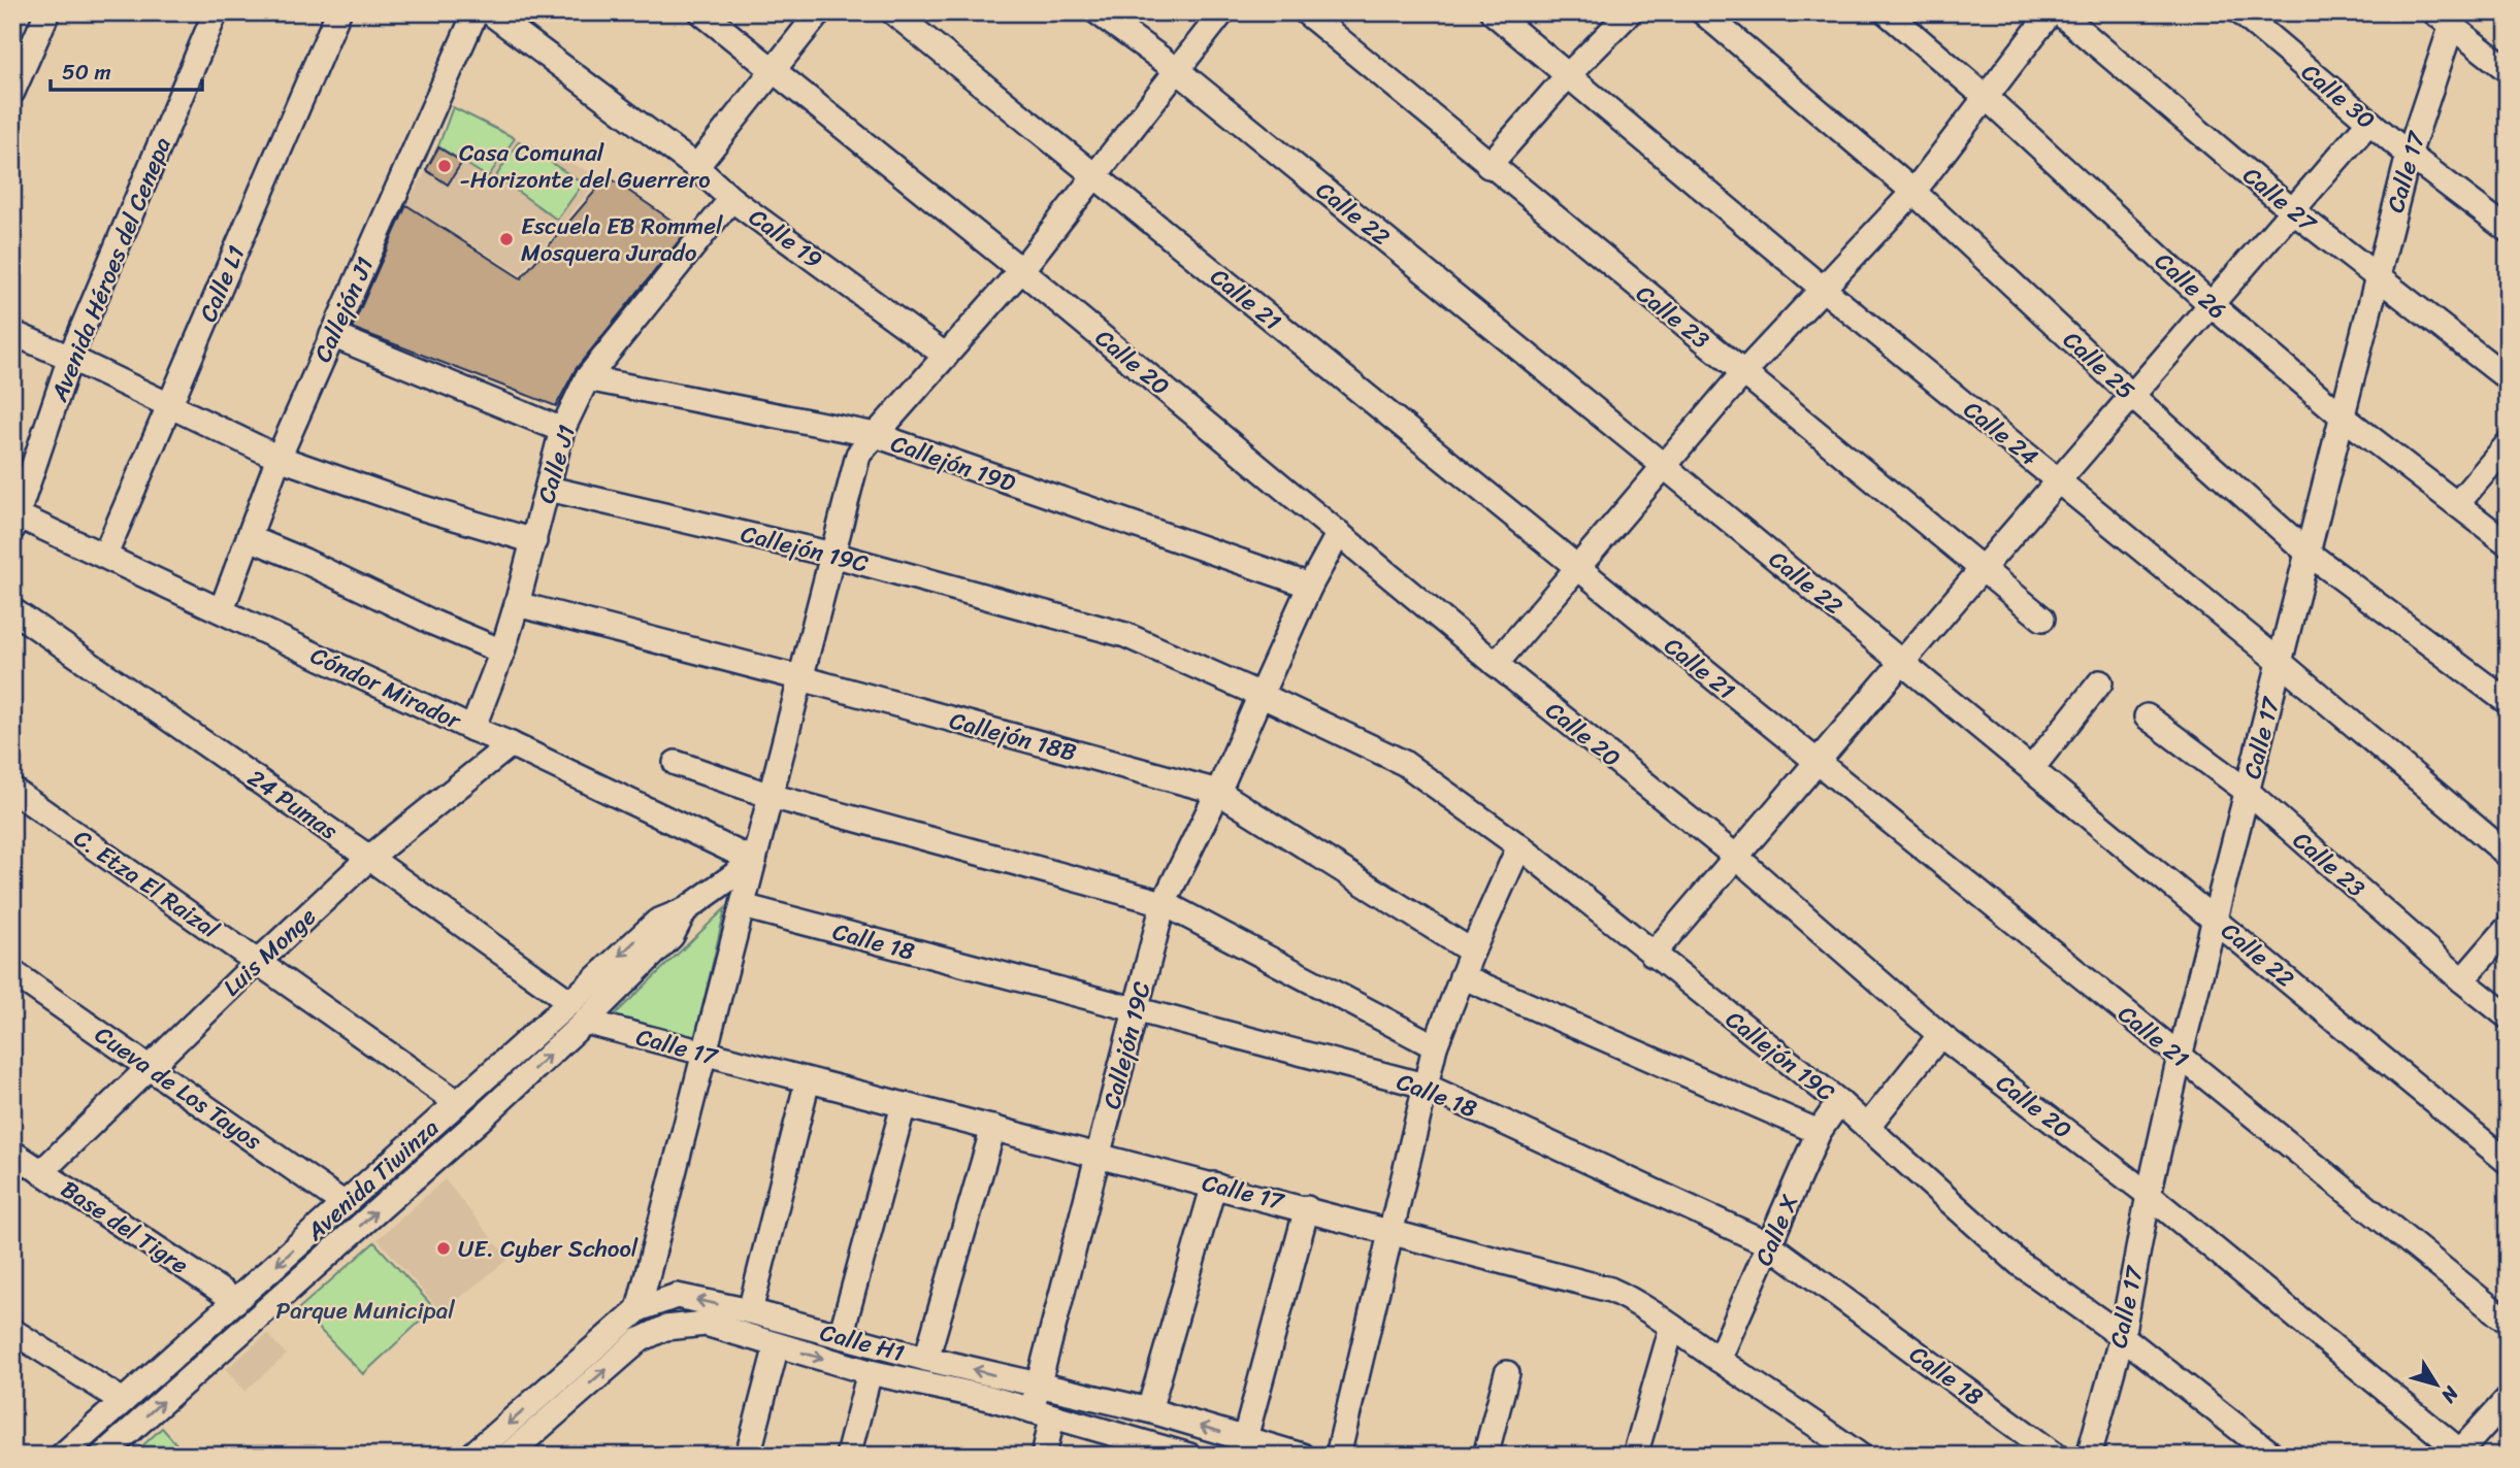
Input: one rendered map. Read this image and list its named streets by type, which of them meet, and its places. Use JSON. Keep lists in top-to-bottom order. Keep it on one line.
{"streets":{"street":["Calle 30","Calle 17","Calle 27","Calle 22","Calle 19","Avenida Héroes del Cenepa","Calle L1","Calle 26","Calle 21","Callejón J1","Calle 23","Calle 20","Calle 25","Calle 24","Callejón 19D","Calle J1","Callejón 19C","Cóndor Mirador","Callejón 18B","24 Pumas","C. Etza El Raizal","Calle 18","Luis Monge","Cueva de Los Tayos","Avenida Tiwinza","Base del Tigre","Calle X","Calle H1"]},"crossings":[["Calle 30","Calle 17"],["Calle 17","Calle 27"],["Calle 17","Calle 22"],["Calle 17","Calle 26"],["Calle 17","Calle 21"],["Calle 17","Calle 23"],["Calle 17","Calle 20"],["Calle 17","Calle 25"],["Calle 17","Calle 24"],["Calle 17","Callejón 19C"],["Calle 17","Avenida Tiwinza"],["Calle 17","Calle X"],["Calle 19","Calle J1"],["Avenida Héroes del Cenepa","Cóndor Mirador"],["Calle L1","Cóndor Mirador"],["Callejón J1","Cóndor Mirador"],["Callejón 19D","Calle J1"],["Calle J1","Callejón 19C"],["Calle J1","Cóndor Mirador"],["Calle J1","Callejón 18B"],["Callejón 19C","Callejón 18B"],["Callejón 19C","Calle 18"],["Callejón 19C","Calle X"],["Callejón 19C","Calle H1"],["Cóndor Mirador","Luis Monge"],["Cóndor Mirador","Avenida Tiwinza"],["24 Pumas","Luis Monge"],["24 Pumas","Avenida Tiwinza"],["C. Etza El Raizal","Luis Monge"],["C. Etza El Raizal","Avenida Tiwinza"],["Calle 18","Calle X"],["Luis Monge","Cueva de Los Tayos"],["Luis Monge","Base del Tigre"],["Cueva de Los Tayos","Avenida Tiwinza"],["Avenida Tiwinza","Base del Tigre"]],"parks":["Parque Municipal"],"places":["Casa Comunal -Horizonte del Guerrero","Escuela EB Rommel Mosquera Jurado","UE. Cyber School"],"scale_bar":"50 m","north":"bottom right"}
